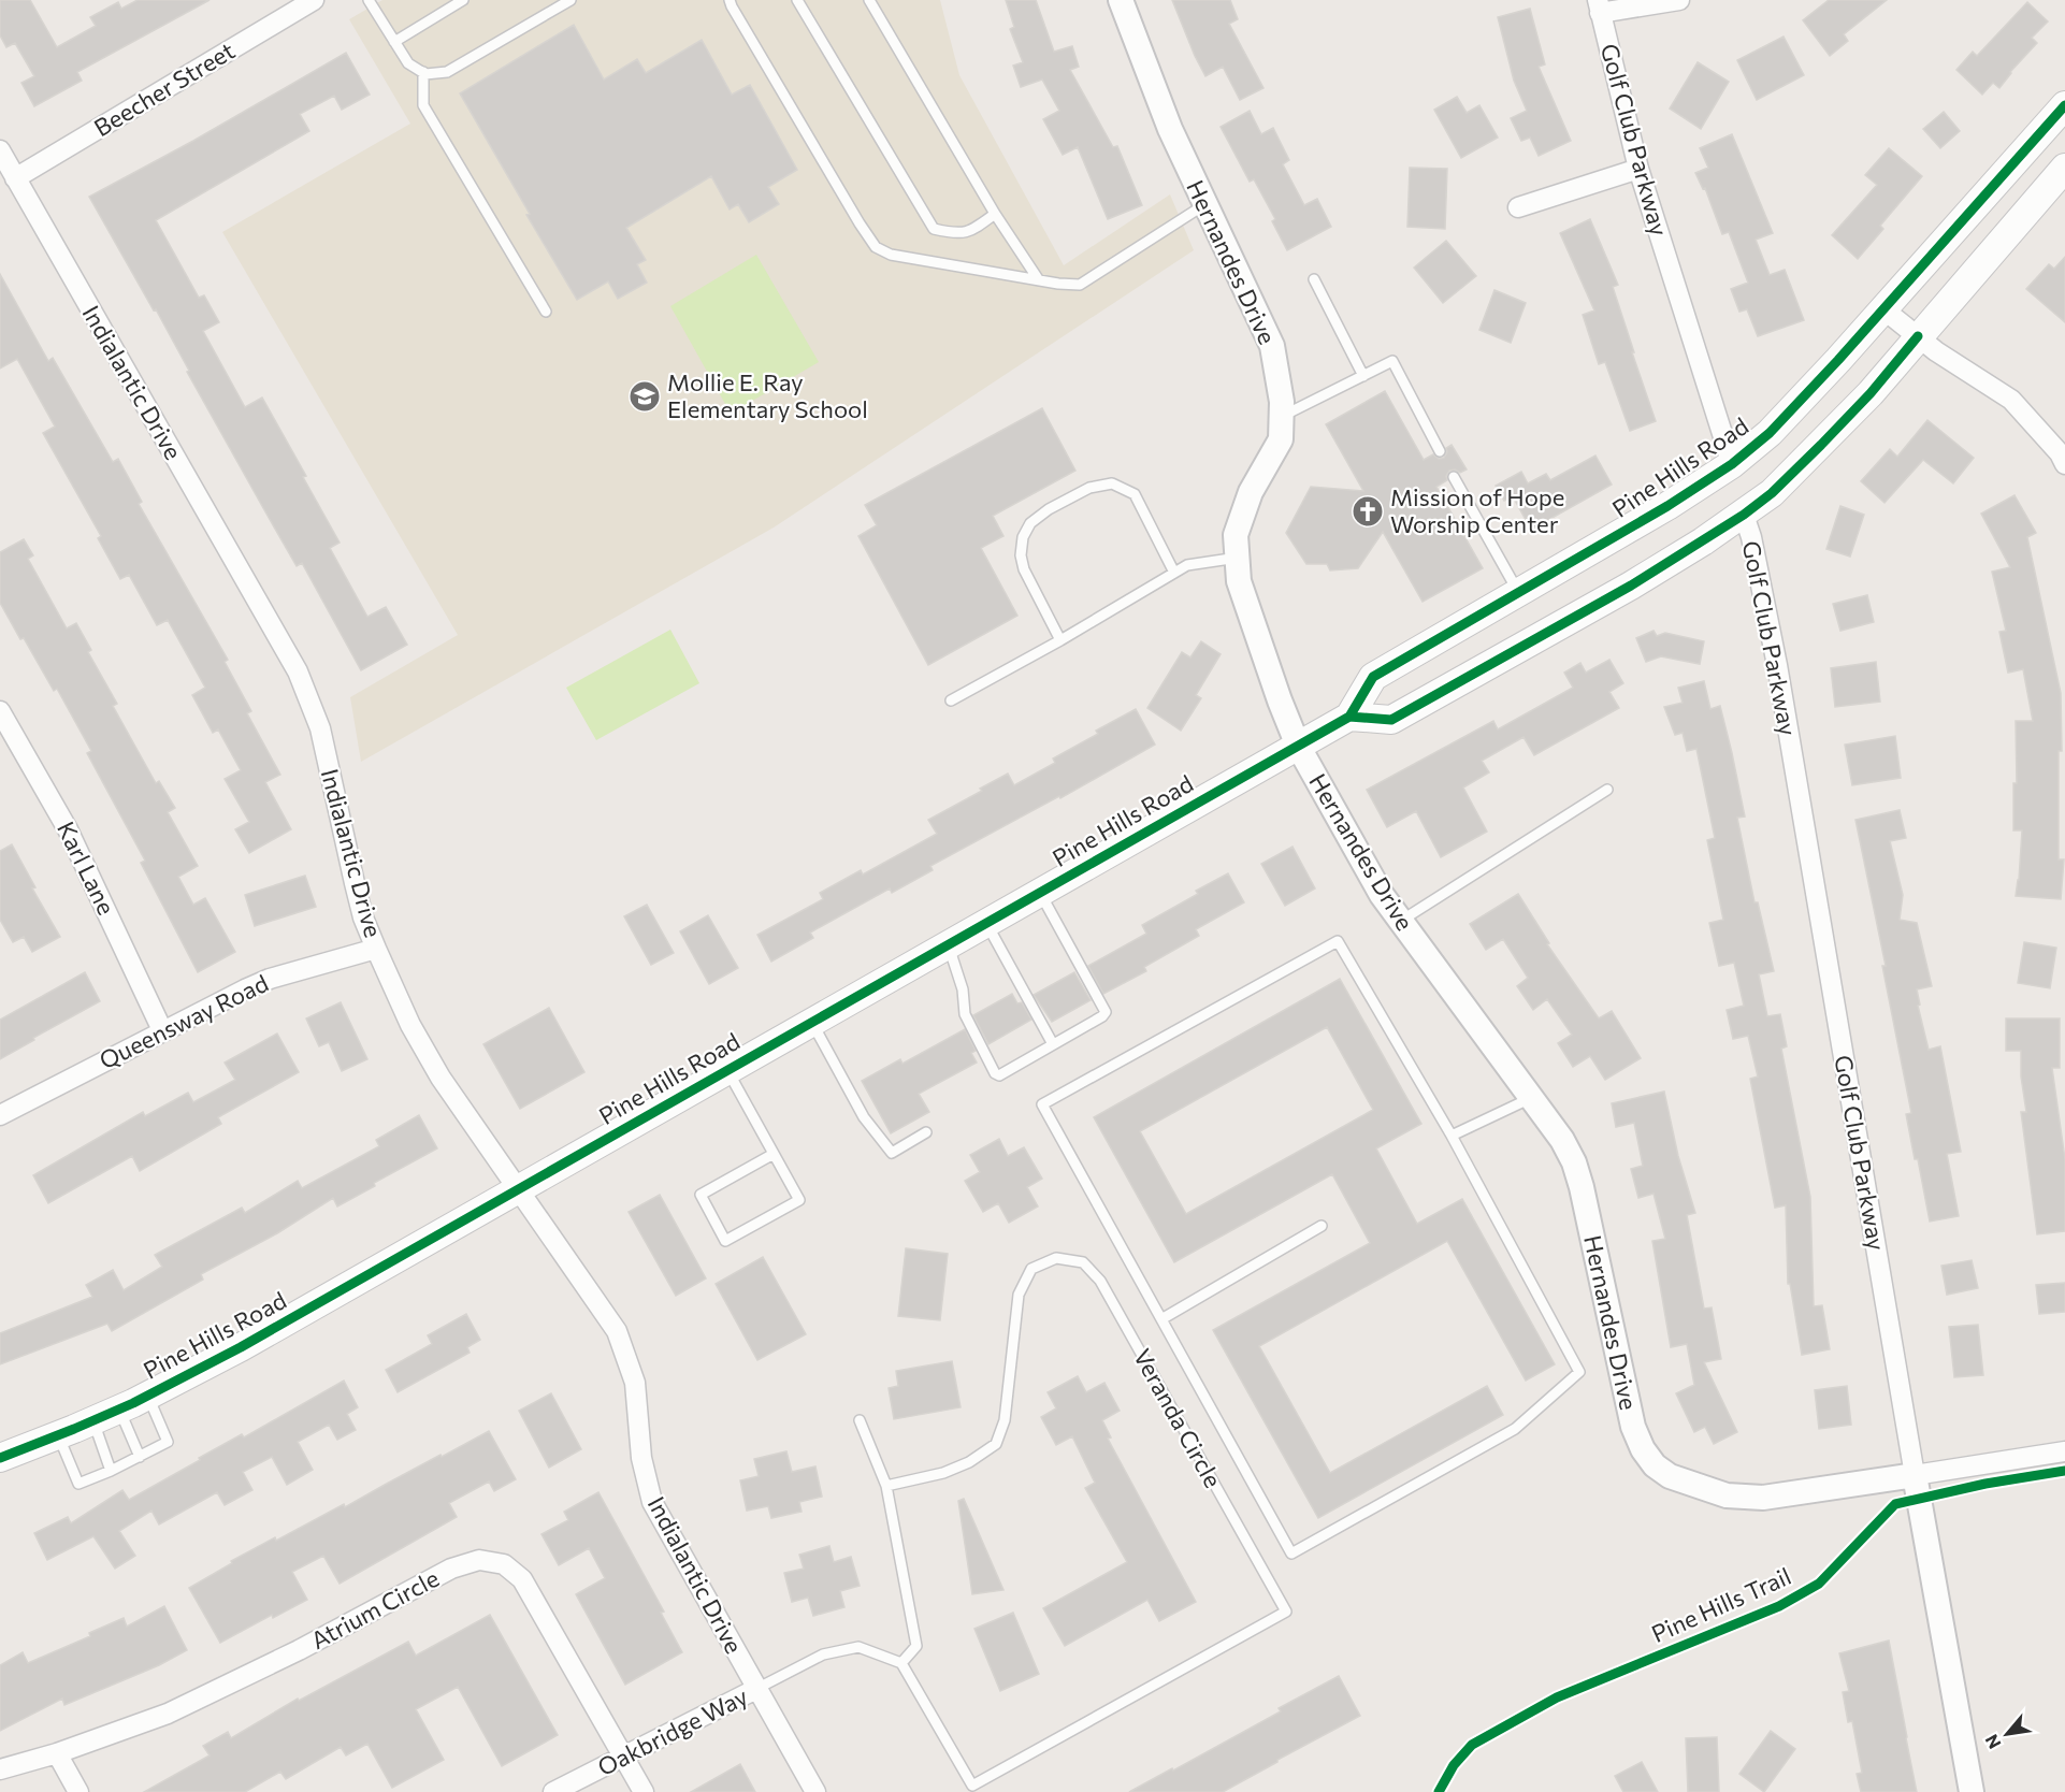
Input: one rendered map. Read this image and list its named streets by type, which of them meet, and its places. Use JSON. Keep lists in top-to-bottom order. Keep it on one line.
{"streets":{"main road":["Pine Hills Road"],"street":["Beecher Street","Golf Club Parkway","Hernandes Drive","Indialantic Drive","Karl Lane","Queensway Road","Atrium Circle","Oakbridge Way"],"lane":["Veranda Circle"],"cycle path":["Pine Hills Trail"]},"crossings":[["Beecher Street","Indialantic Drive"],["Golf Club Parkway","Hernandes Drive"],["Golf Club Parkway","Pine Hills Road"],["Hernandes Drive","Pine Hills Road"],["Indialantic Drive","Pine Hills Road"],["Indialantic Drive","Queensway Road"],["Indialantic Drive","Oakbridge Way"],["Karl Lane","Queensway Road"],["Atrium Circle","Oakbridge Way"]],"places":{"school or university":["Mollie E. Ray Elementary School"],"church":["Mission of Hope Worship Center"]},"north":"bottom left"}
